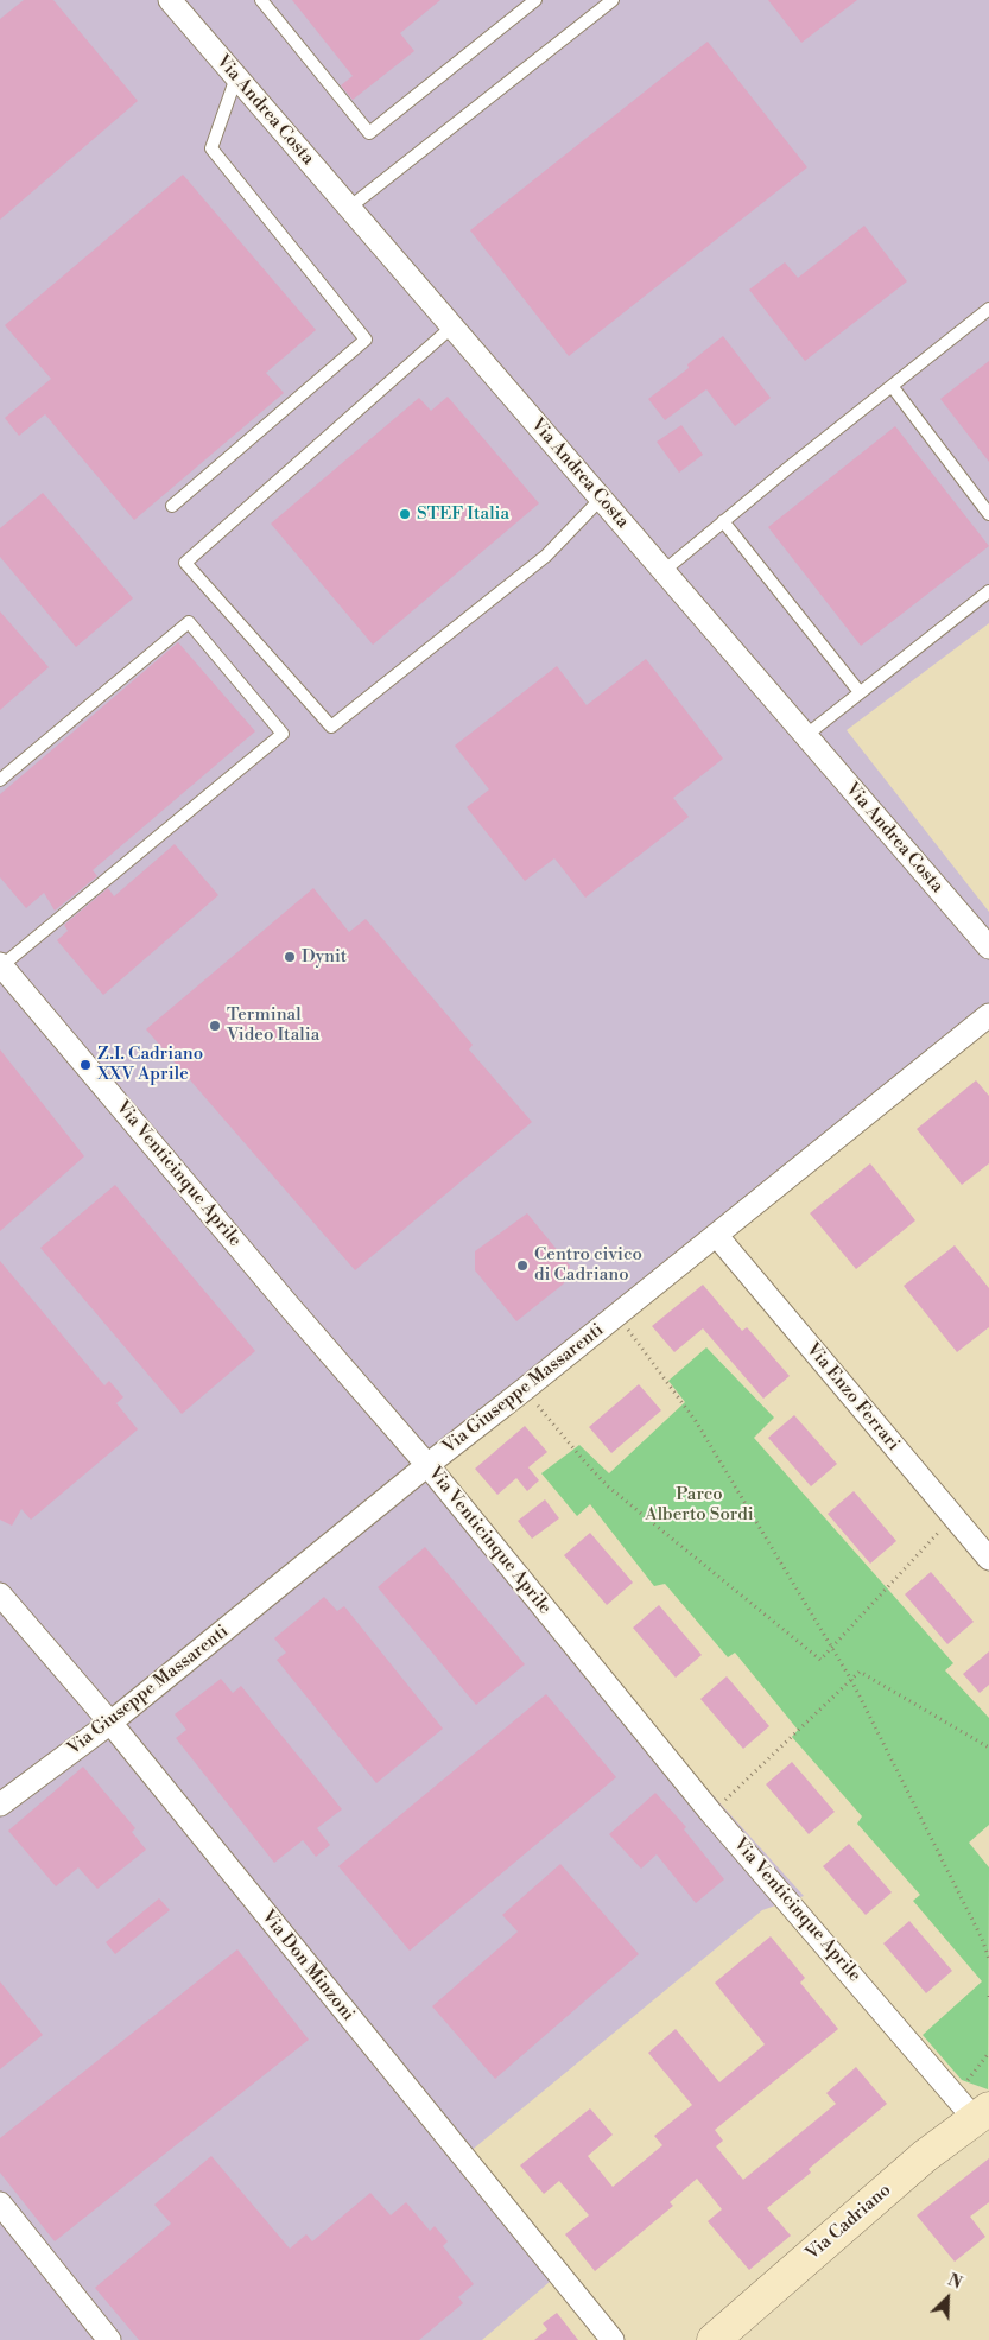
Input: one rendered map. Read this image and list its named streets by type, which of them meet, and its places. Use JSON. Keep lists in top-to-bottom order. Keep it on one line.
{"streets":{"street":["Via Andrea Costa","Via Venticinque Aprile","Via Giuseppe Massarenti","Via Enzo Ferrari","Via Don Minzoni","Via Cadriano"]},"crossings":[["Via Venticinque Aprile","Via Giuseppe Massarenti"],["Via Venticinque Aprile","Via Cadriano"],["Via Giuseppe Massarenti","Via Enzo Ferrari"],["Via Giuseppe Massarenti","Via Don Minzoni"]],"parks":["Parco Alberto Sordi"],"places":["STEF Italia","Dynit","Terminal Video Italia","Z.I. Cadriano XXV Aprile","Centro civico di Cadriano"],"north":"top right"}
